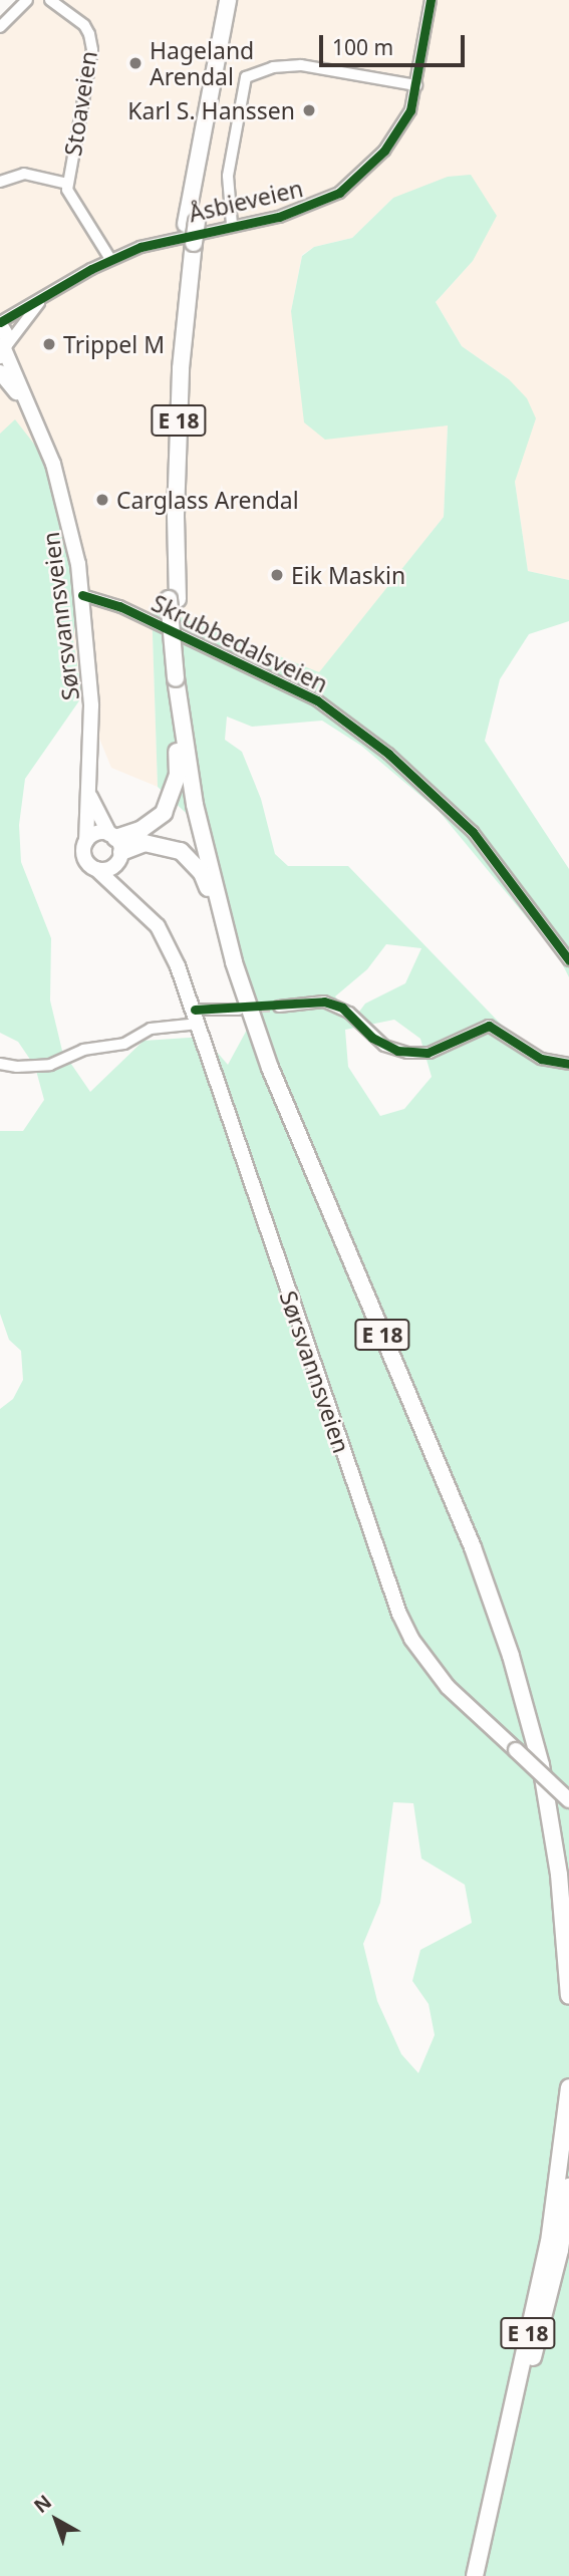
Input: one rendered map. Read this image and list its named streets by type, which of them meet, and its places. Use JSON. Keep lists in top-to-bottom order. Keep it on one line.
{"streets":{"highway":["E 18"],"main road":["Sørsvannsveien"],"street":["Stoaveien","Åsbieveien","Skrubbedalsveien"]},"crossings":[["Stoaveien","Åsbieveien"],["Åsbieveien","Sørsvannsveien"],["E 18","Sørsvannsveien"],["Sørsvannsveien","Skrubbedalsveien"]],"places":["Hageland Arendal","Karl S. Hanssen","Trippel M","Carglass Arendal","Eik Maskin"],"scale_bar":"100 m","north":"top left"}
